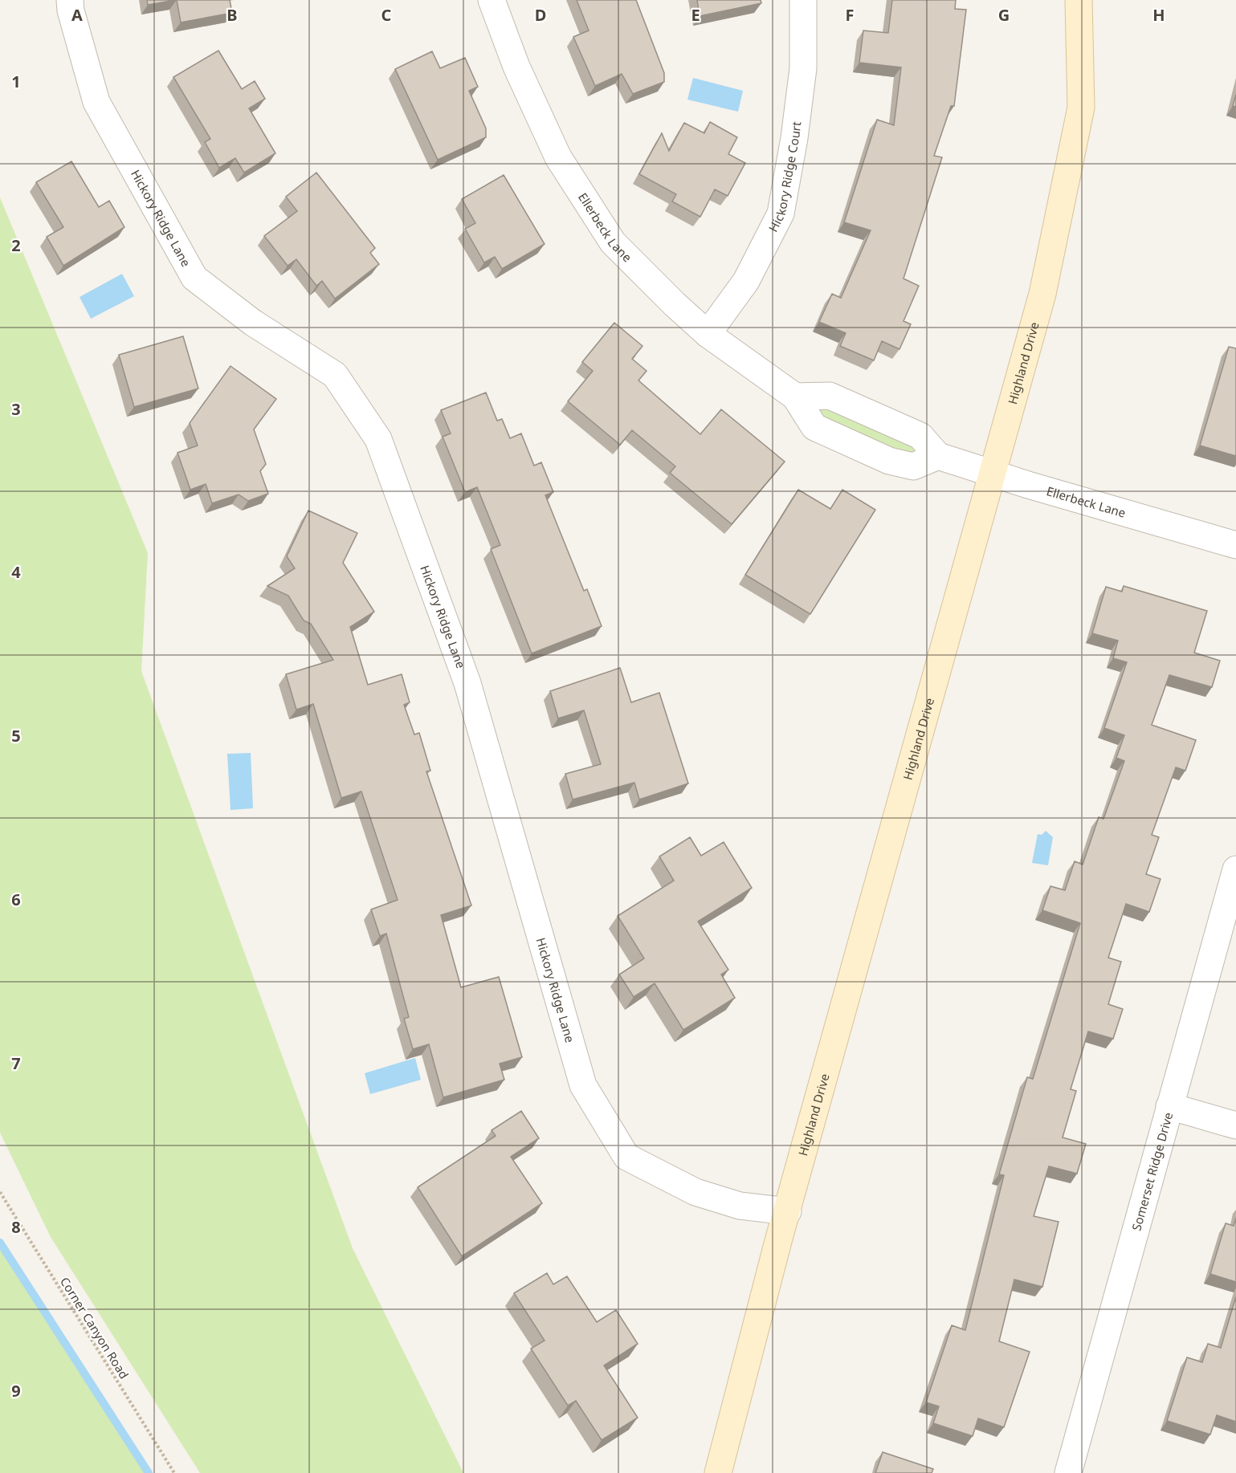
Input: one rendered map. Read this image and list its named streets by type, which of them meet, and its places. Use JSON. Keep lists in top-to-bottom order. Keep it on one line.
{"streets":{"street":["Hickory Ridge Court","Hickory Ridge Lane","Ellerbeck Lane","Highland Drive","Somerset Ridge Drive"],"path":["Corner Canyon Road"]},"crossings":[["Hickory Ridge Court","Ellerbeck Lane"],["Hickory Ridge Lane","Highland Drive"],["Ellerbeck Lane","Highland Drive"]],"grid":{"columns":["A","B","C","D","E","F","G","H"],"rows":["1","2","3","4","5","6","7","8","9"]}}
